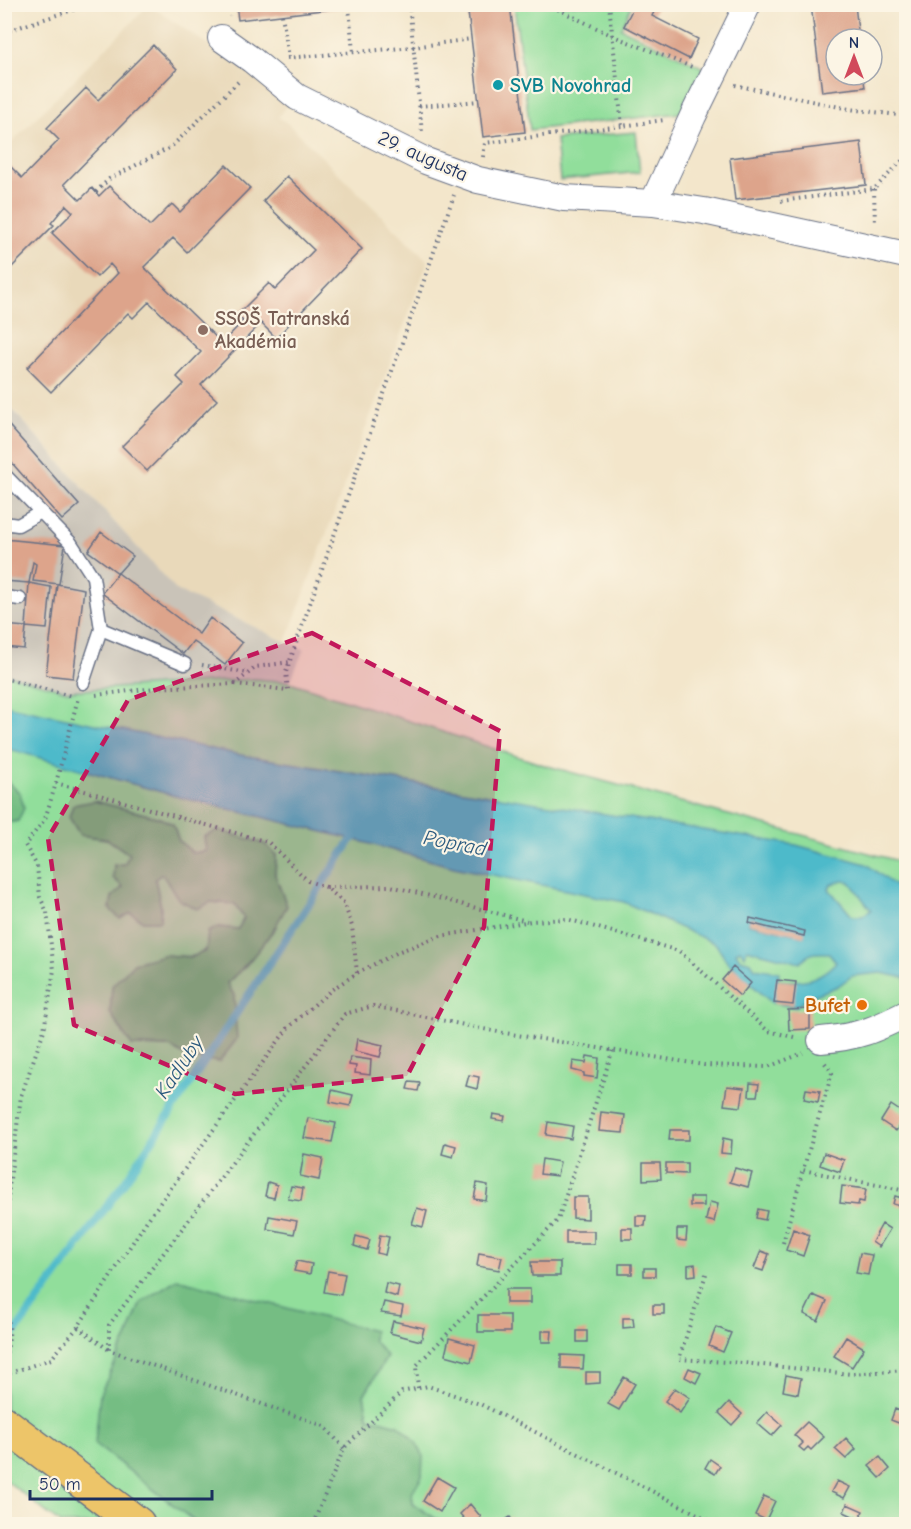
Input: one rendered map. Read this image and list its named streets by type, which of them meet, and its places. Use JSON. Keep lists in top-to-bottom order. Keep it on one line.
{"streets":{"street":["29. augusta"]},"water":["Poprad","Kadluby"],"places":["SVB Novohrad","SSOŠ Tatranská Akadémia","Bufet"],"scale_bar":"50 m","north":"top"}
